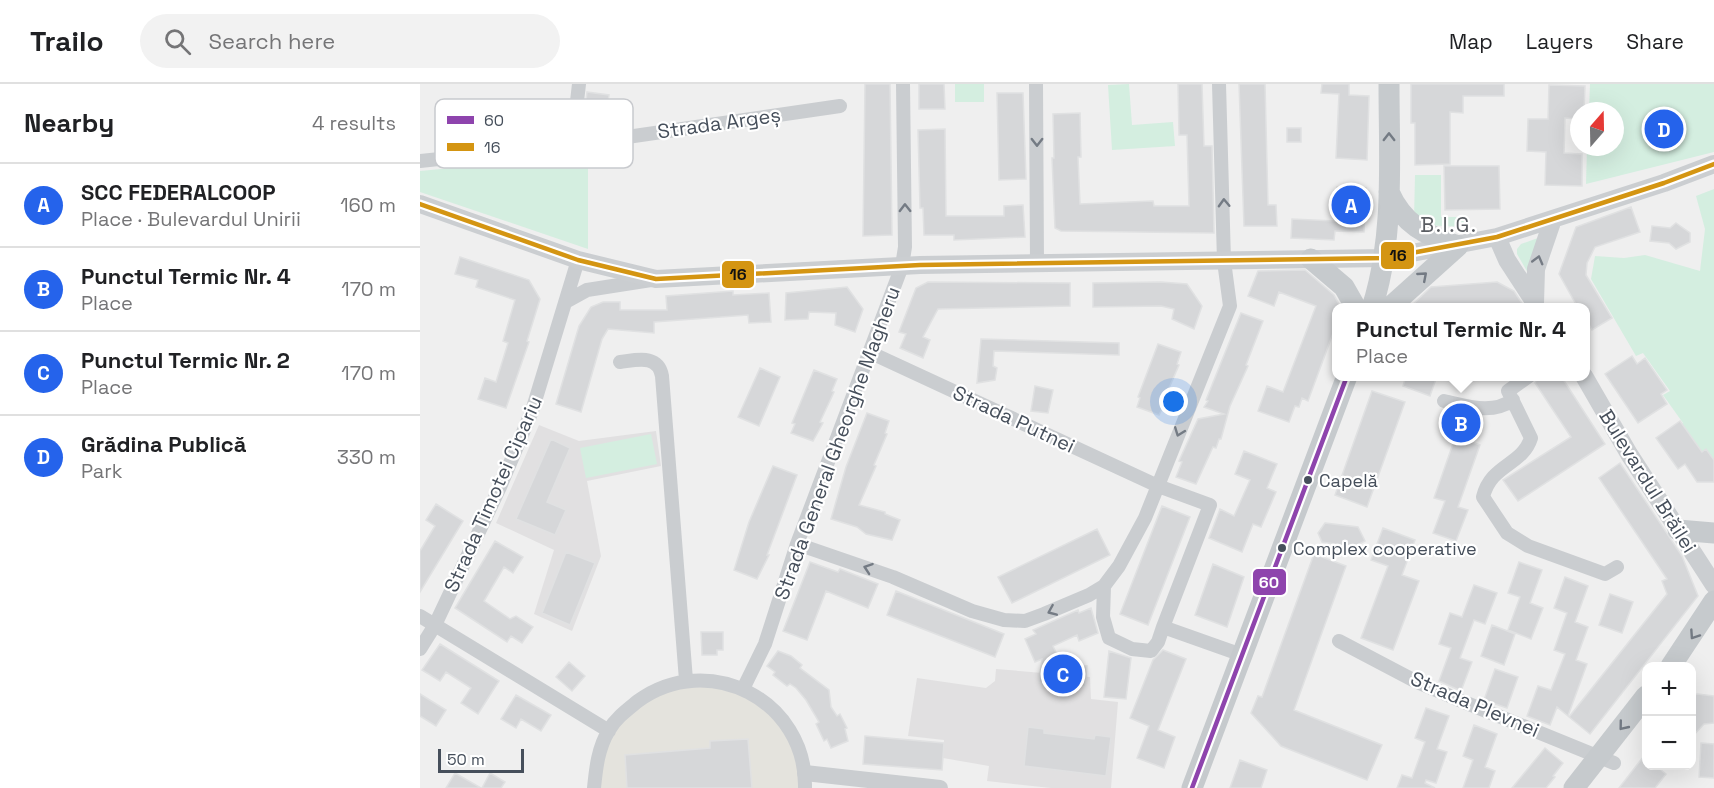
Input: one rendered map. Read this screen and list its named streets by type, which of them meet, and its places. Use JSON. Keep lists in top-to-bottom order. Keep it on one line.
{"streets":{"main road":["Bulevardul Brăilei"],"street":["Strada Argeș","Strada Putnei","Strada General Gheorghe Magheru","Strada Timotei Cipariu","Strada Plevnei"]},"crossings":[["Strada Putnei","Strada General Gheorghe Magheru"]],"districts":["B.I.G."],"places":["Capelă","Complex cooperative"],"lines":["transit line 16","transit line 60"],"legend":["60","16"],"scale_bar":"50 m","north":"top","page":{"header":"Trailo","search":"Search here","nav":["Map","Layers","Share"],"heading":["Nearby","4 results"],"pins":["D","A","B","C"],"list":[{"mark":"A","name":"SCC FEDERALCOOP","note":"Place · Bulevardul Unirii","value":"160 m"},{"mark":"B","name":"Punctul Termic Nr. 4","note":"Place","value":"170 m"},{"mark":"C","name":"Punctul Termic Nr. 2","note":"Place","value":"170 m"},{"mark":"D","name":"Grădina Publică","note":"Park","value":"330 m"}],"popup":["Punctul Termic Nr. 4","Place"],"map_buttons":["+","−"],"scale":"50 m"}}
